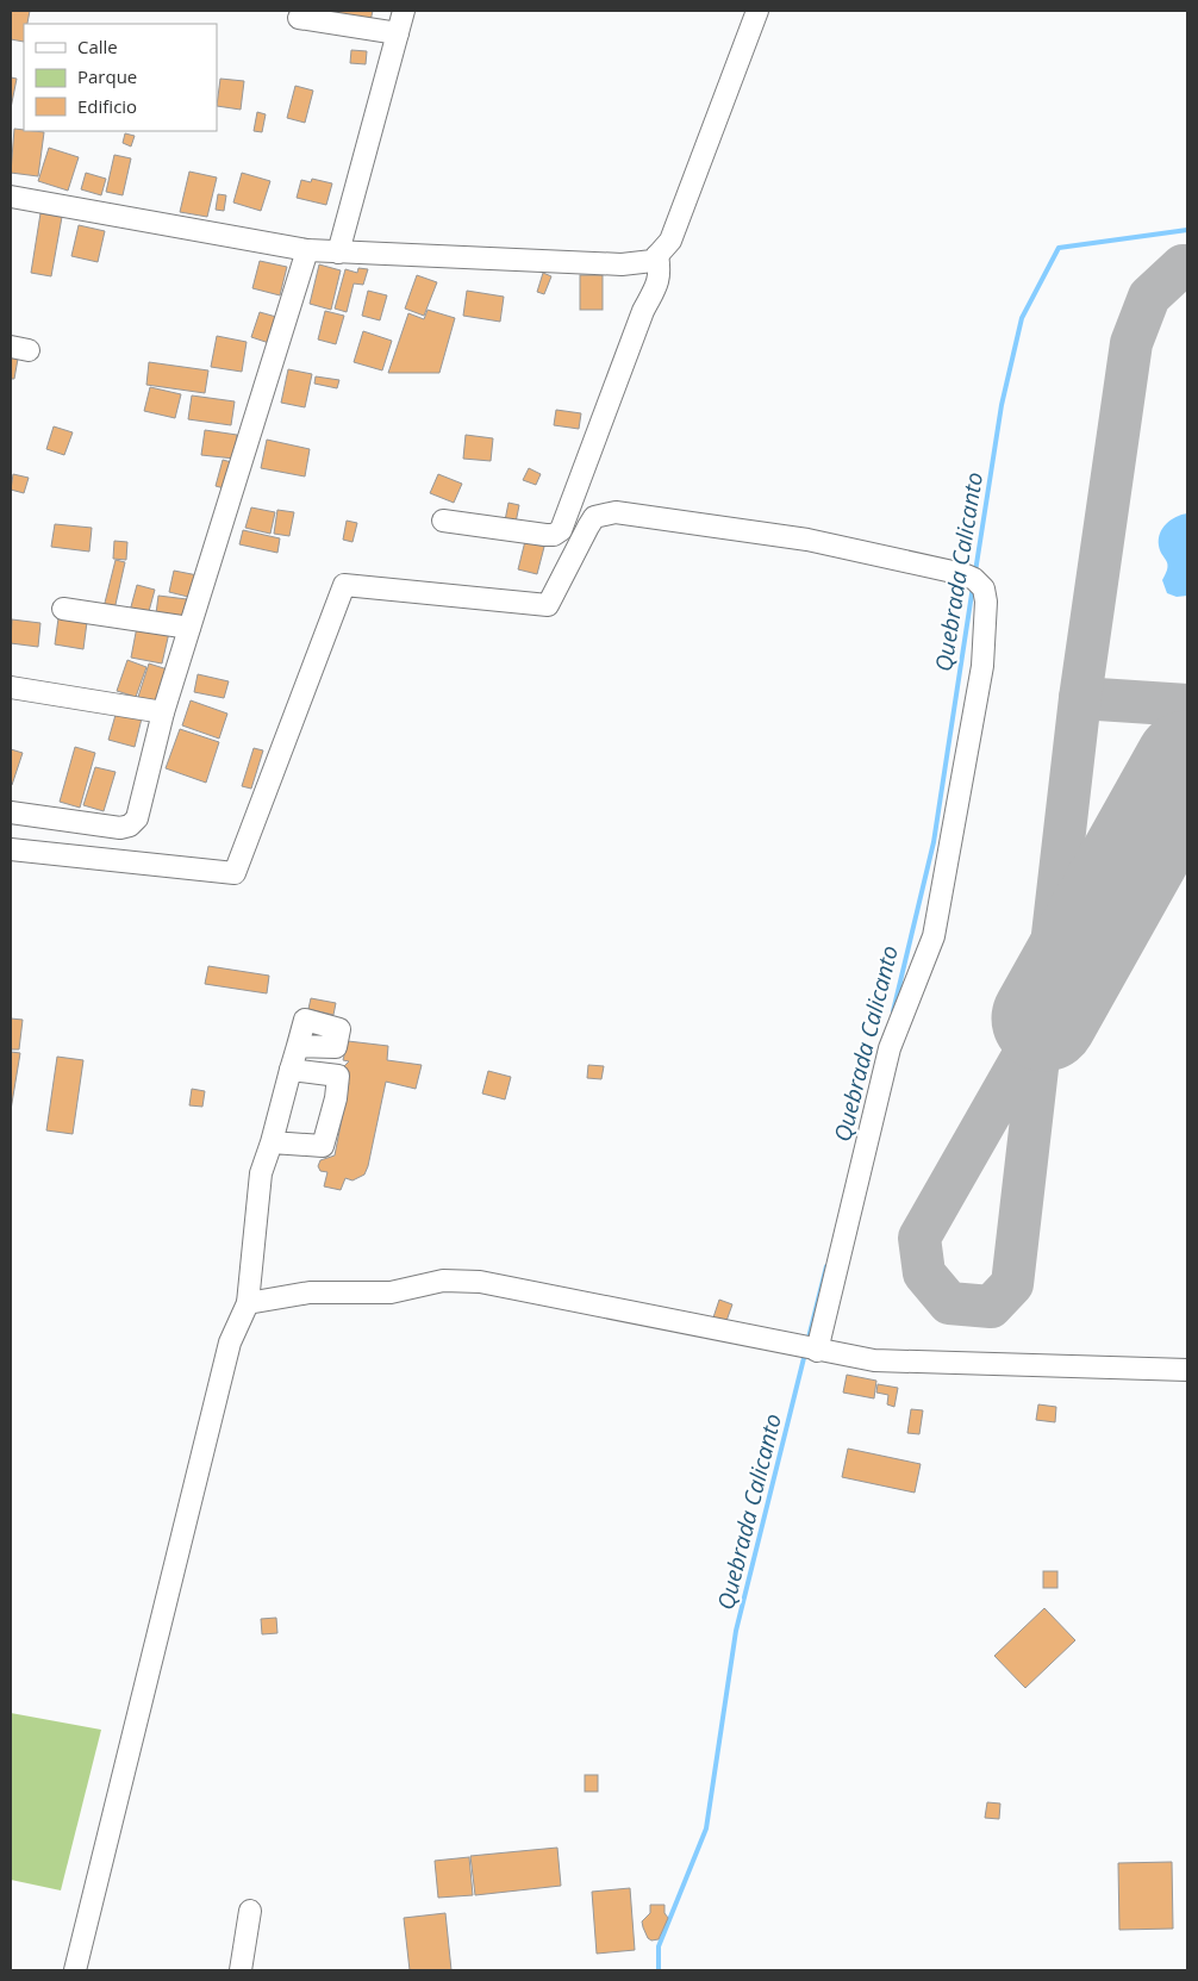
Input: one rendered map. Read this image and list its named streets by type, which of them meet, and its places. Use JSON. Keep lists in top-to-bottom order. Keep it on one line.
{"water":["Quebrada Calicanto"],"legend":["Calle","Parque","Edificio"]}
